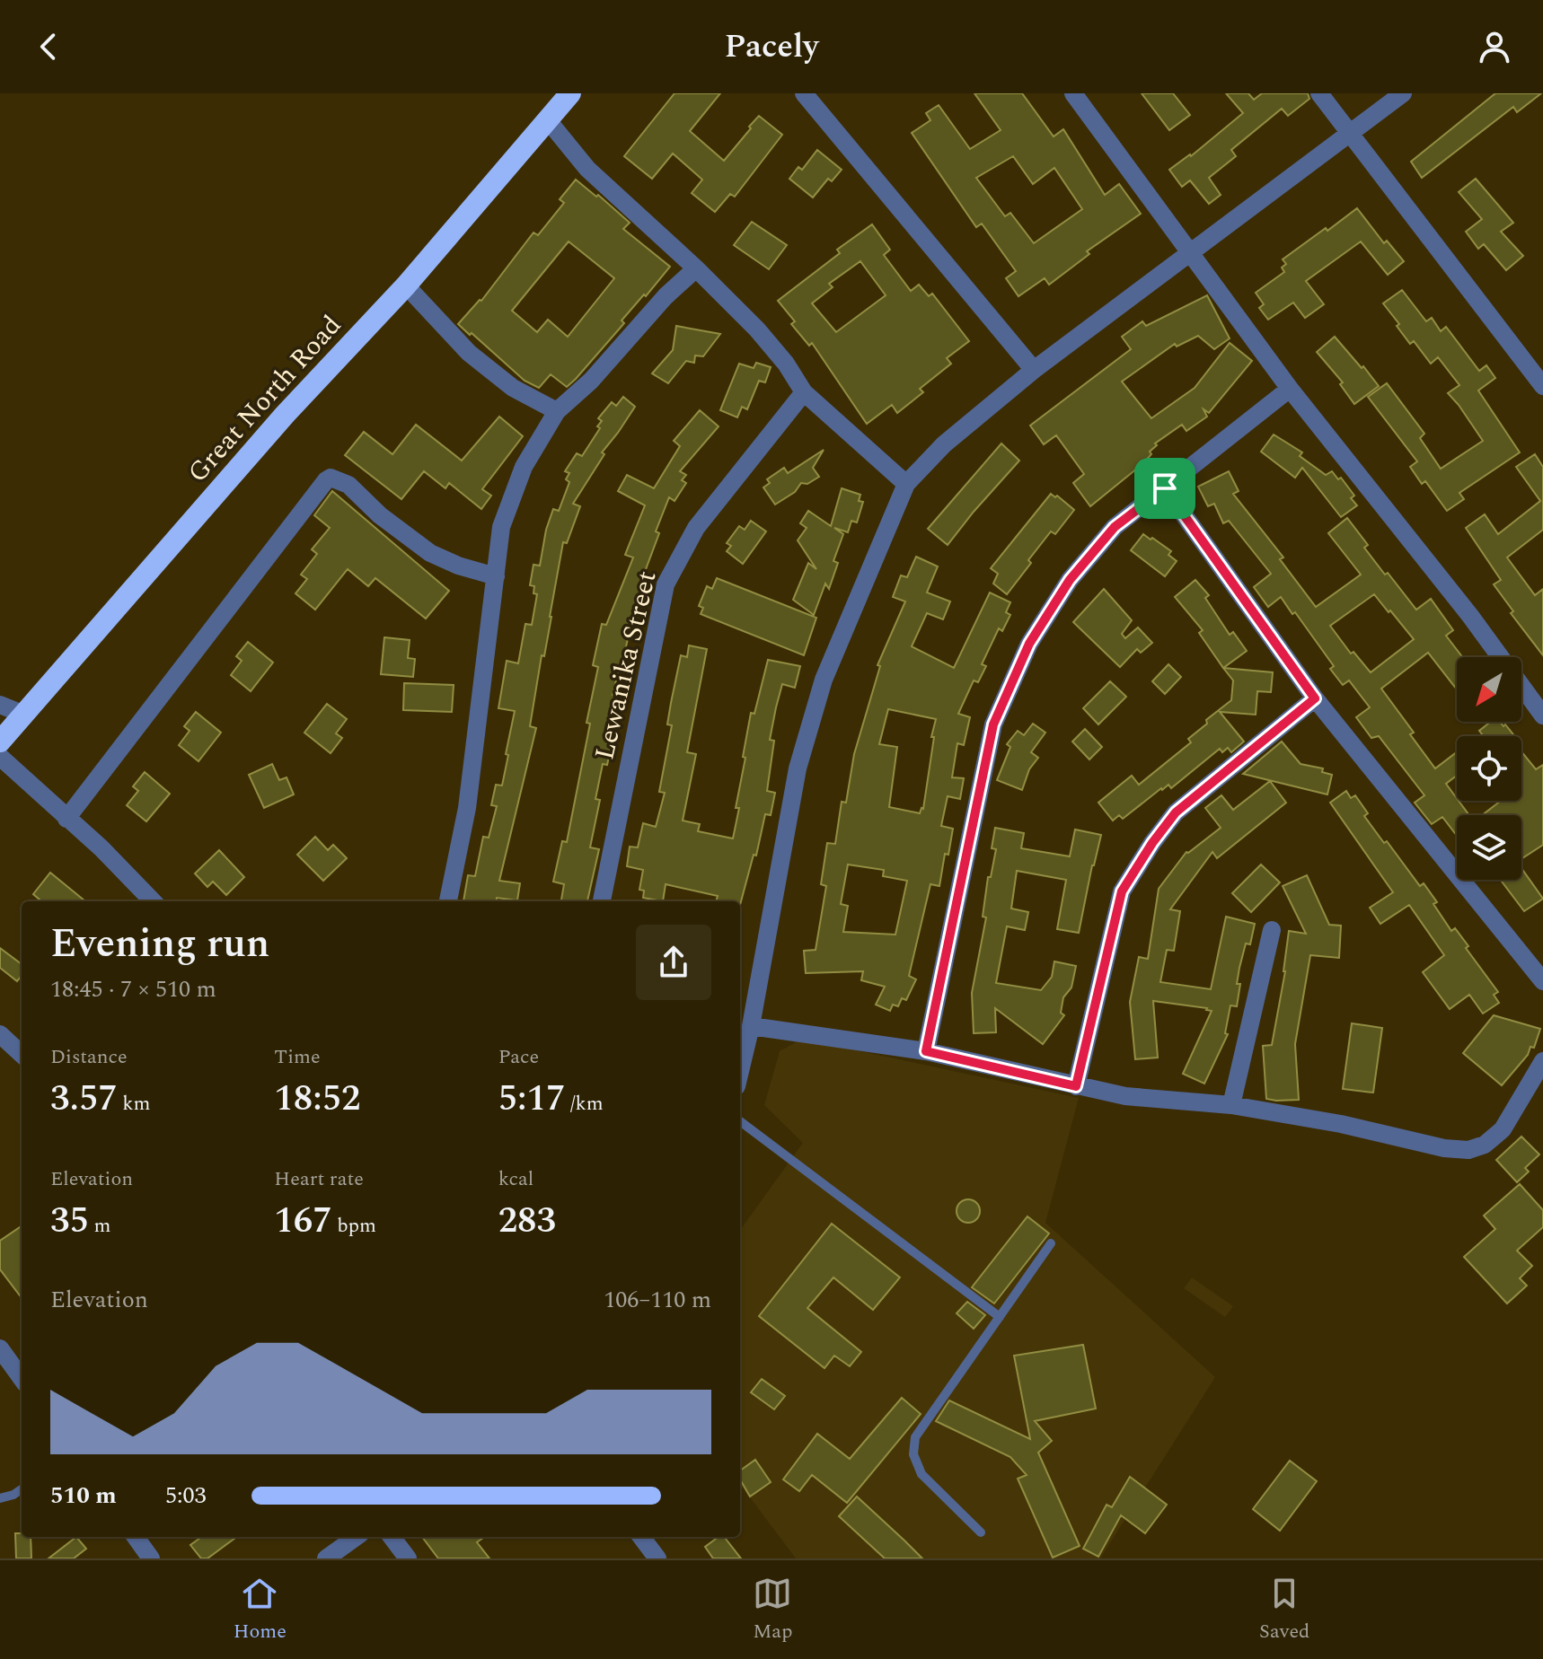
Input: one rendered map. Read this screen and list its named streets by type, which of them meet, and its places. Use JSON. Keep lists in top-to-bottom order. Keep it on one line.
{"streets":{"highway":["Great North Road"],"street":["Lewanika Street"]},"north":"bottom left","page":{"header":"Pacely","heading":["Evening run","18:45 · 7 × 510 m"],"stats":[["Distance","3.57 km"],["Time","18:52"],["Pace","5:17 /km"],["Elevation","35 m"],["Heart rate","167 bpm"],["kcal","283"]],"chart":["Elevation","106–110 m"],"list":[{"name":"510 m","note":"5:03"}],"tabs":["Home","Map","Saved"]}}
